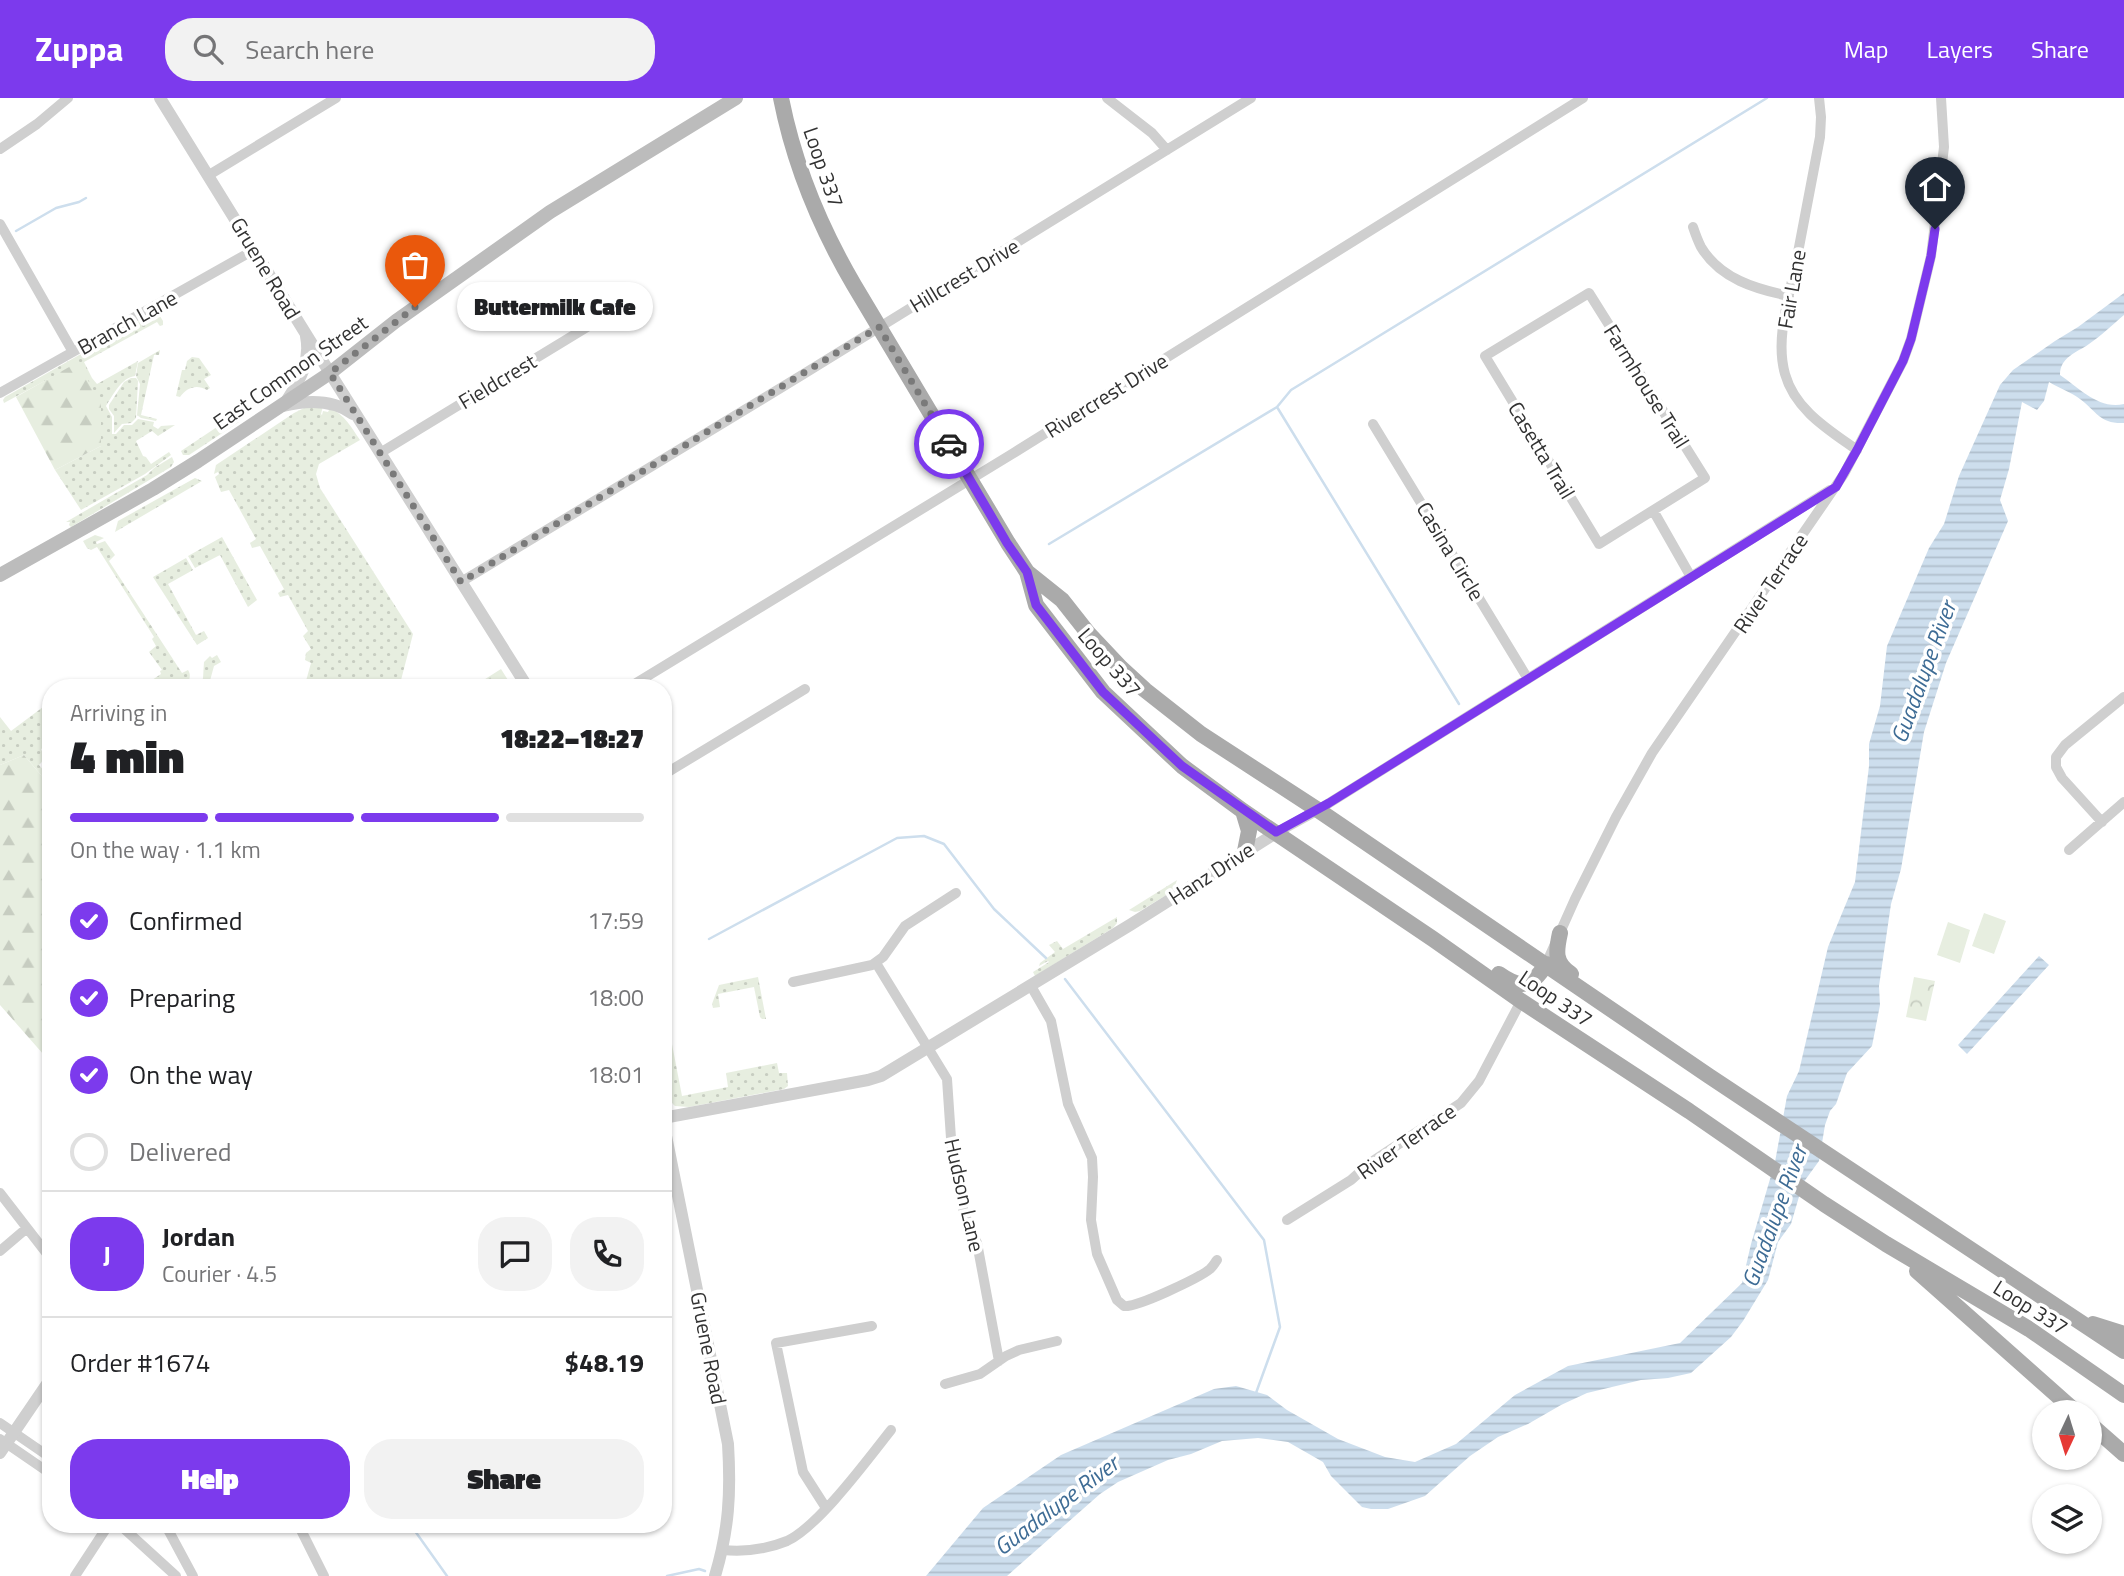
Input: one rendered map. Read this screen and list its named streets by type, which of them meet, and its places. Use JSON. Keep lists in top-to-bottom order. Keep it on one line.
{"streets":{"main road":["Loop 337","East Common Street"],"street":["Gruene Road","Hillcrest Drive","Fair Lane","Branch Lane","Fieldcrest","Farmhouse Trail","Rivercrest Drive","Casetta Trail","Casina Circle","River Terrace","Hanz Drive","Hudson Lane"]},"crossings":[["Loop 337","Hillcrest Drive"],["Loop 337","Rivercrest Drive"],["Loop 337","River Terrace"],["Loop 337","Hanz Drive"],["Gruene Road","Hillcrest Drive"],["Gruene Road","Branch Lane"],["Gruene Road","East Common Street"],["Gruene Road","Fieldcrest"],["Fair Lane","River Terrace"],["Farmhouse Trail","Casetta Trail"],["Casina Circle","Hanz Drive"],["River Terrace","Hanz Drive"],["Hanz Drive","Hudson Lane"]],"water":["Guadalupe River"],"places":["Buttermilk Cafe"],"north":"bottom","page":{"header":"Zuppa","search":"Search here","nav":["Map","Layers","Share"],"bubble":"Buttermilk Cafe","heading":["4 min","Arriving in","18:22–18:27"],"panel":["Jordan","Courier · 4.5","Order #1674","$48.19"],"bar":"On the way · 1.1 km","list":[["Confirmed","17:59"],["Preparing","18:00"],["On the way","18:01"],"Delivered"],"round":"J","buttons":["Help","Share"]}}
